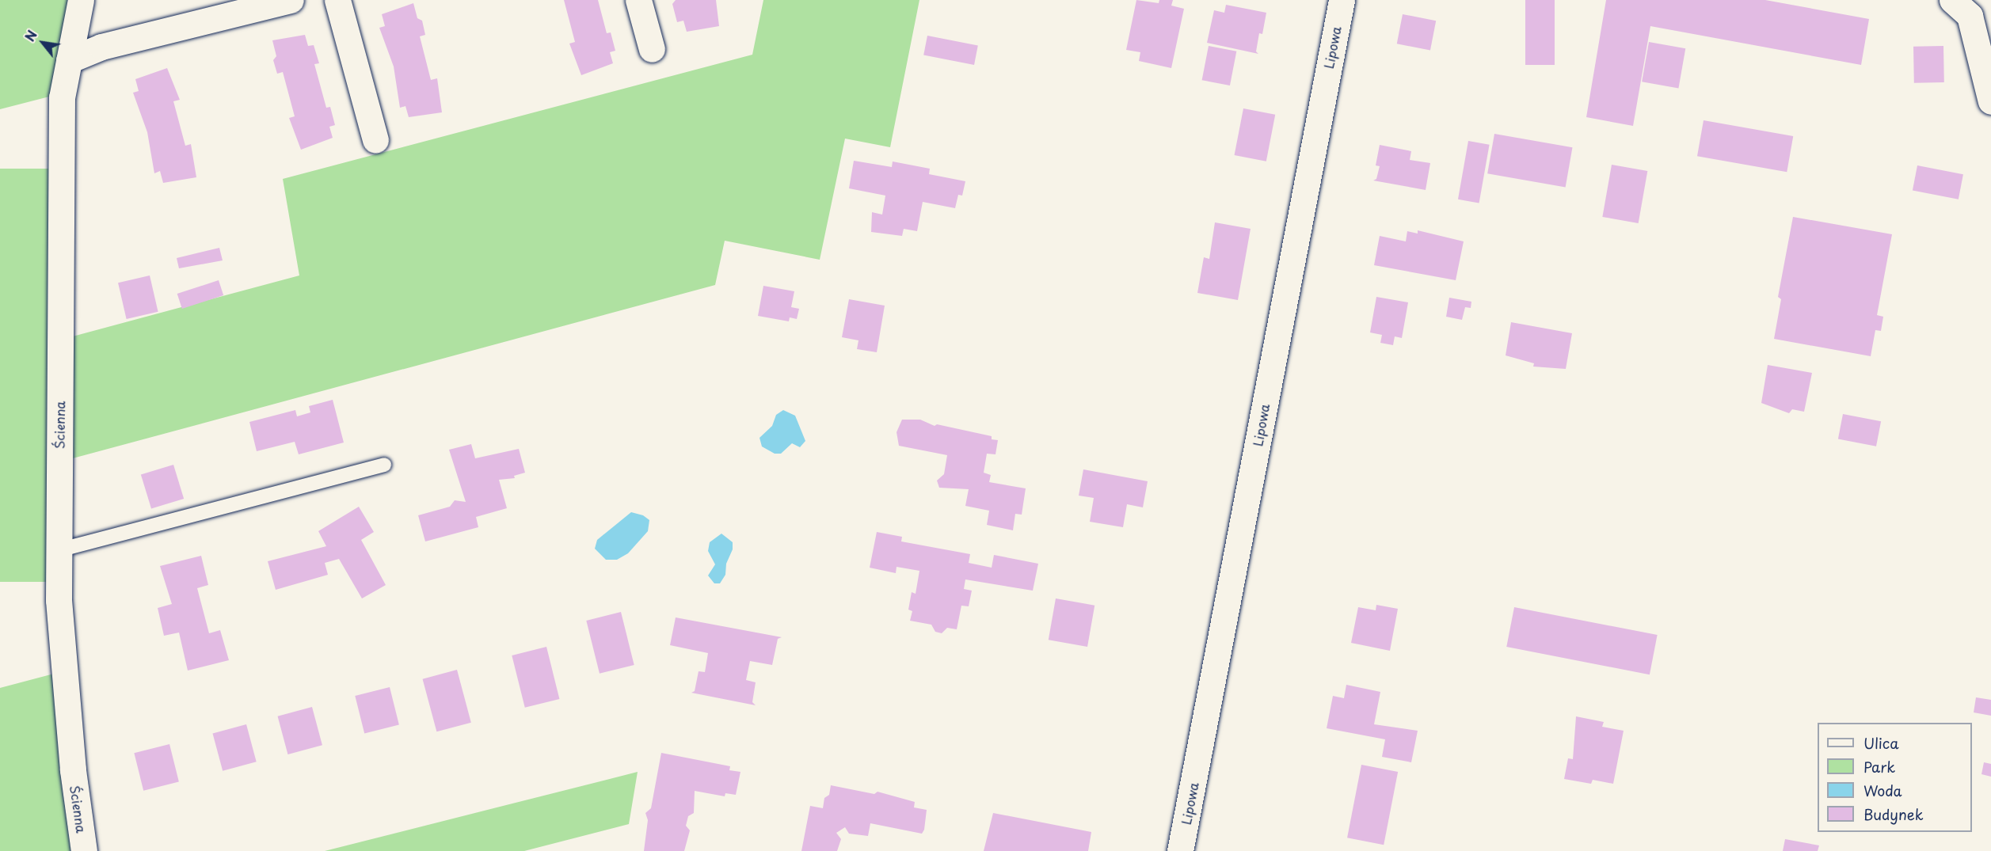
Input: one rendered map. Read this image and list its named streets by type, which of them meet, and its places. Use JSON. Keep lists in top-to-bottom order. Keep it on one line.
{"streets":{"street":["Lipowa","Ścienna"]},"legend":["Ulica","Park","Woda","Budynek"],"north":"top left"}
